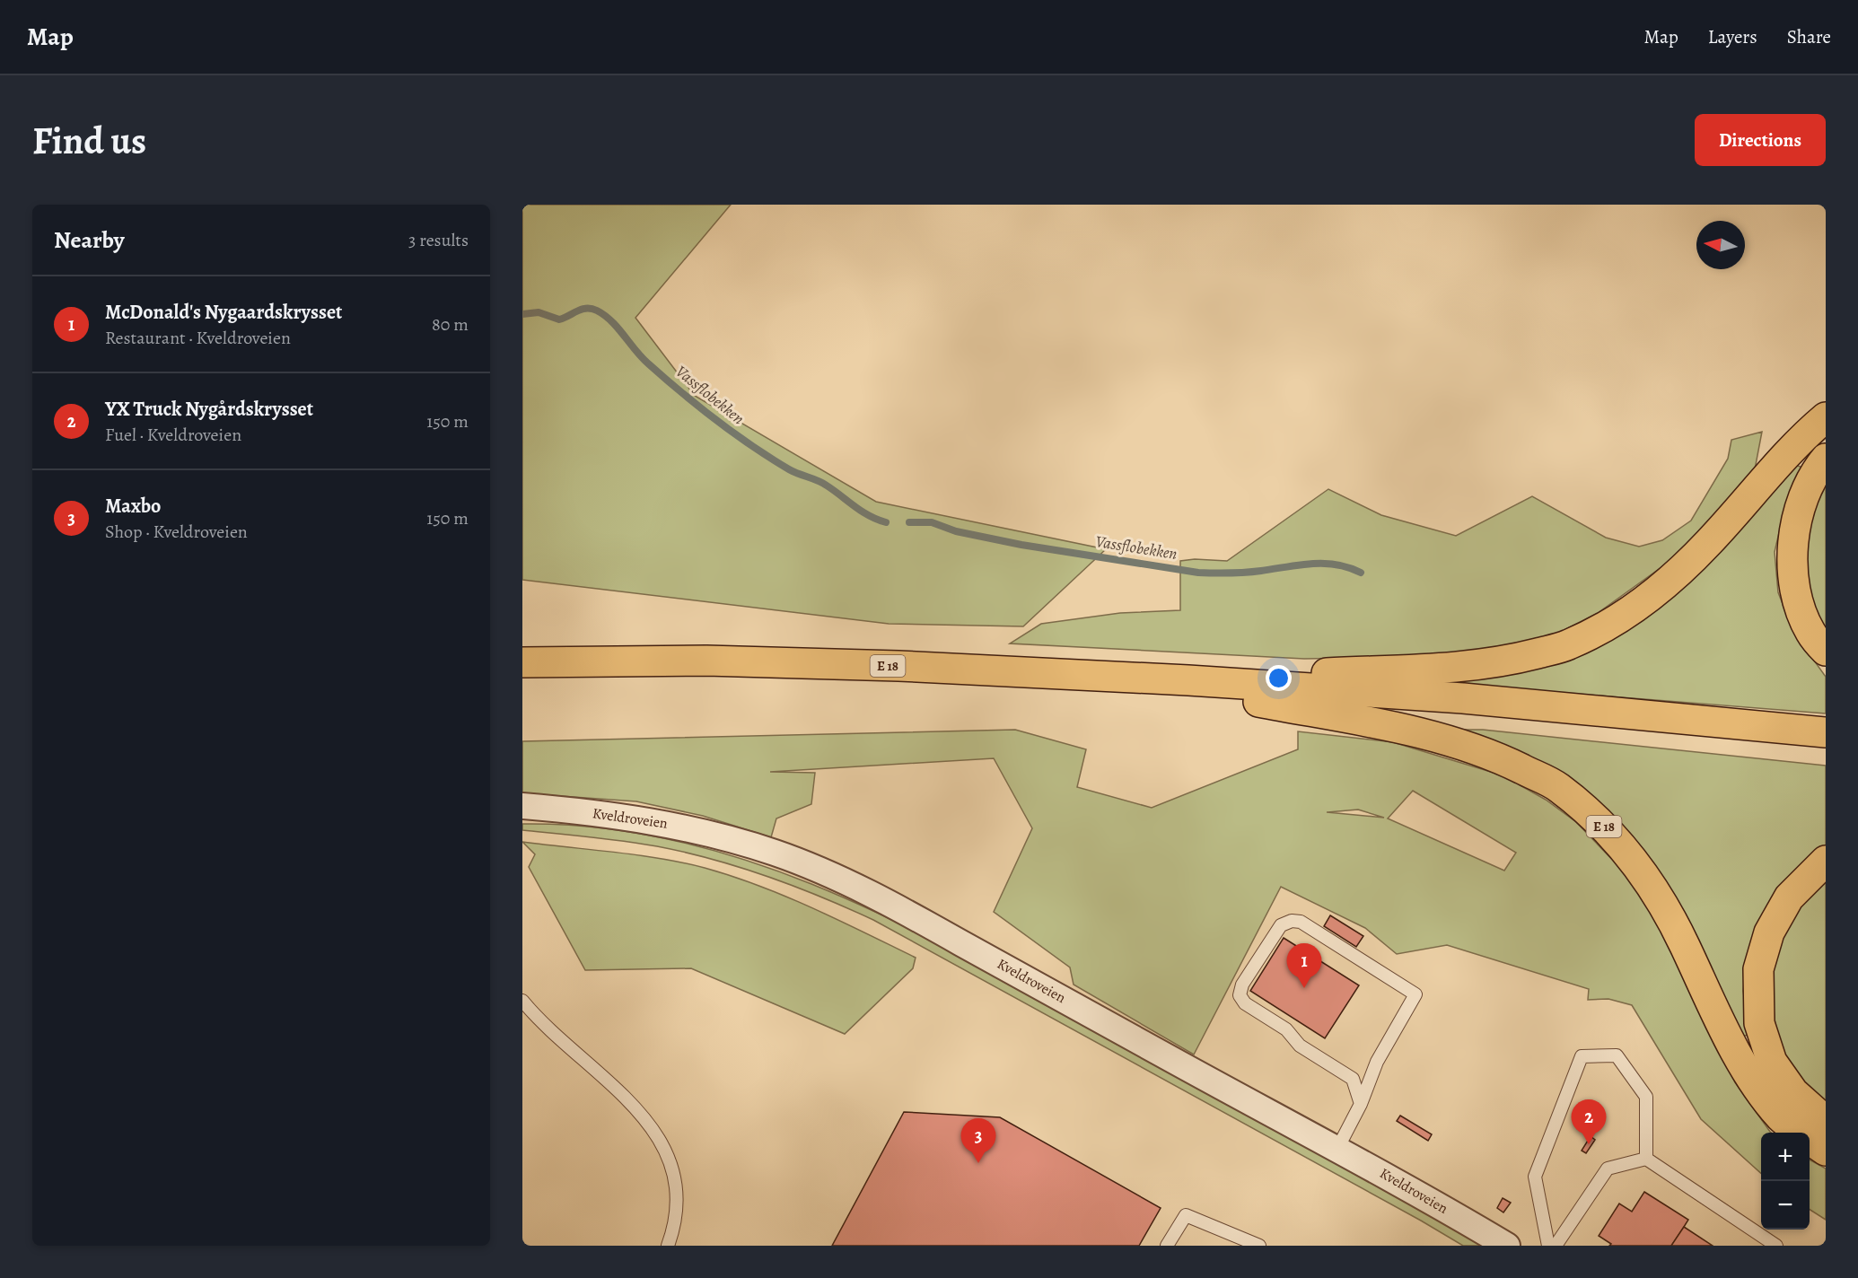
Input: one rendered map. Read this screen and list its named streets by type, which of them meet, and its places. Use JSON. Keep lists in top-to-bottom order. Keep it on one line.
{"streets":{"highway":["E 18"],"street":["Kveldroveien"]},"water":["Vassflobekken"],"north":"left","page":{"header":"Map","nav":["Map","Layers","Share"],"buttons":"Directions","title":"Find us","heading":["Nearby","3 results"],"list":[{"mark":"1","name":"McDonald's Nygaardskrysset","note":"Restaurant · Kveldroveien","value":"80 m"},{"mark":"2","name":"YX Truck Nygårdskrysset","note":"Fuel · Kveldroveien","value":"150 m"},{"mark":"3","name":"Maxbo","note":"Shop · Kveldroveien","value":"150 m"}],"pins":["1","2","3"],"map_buttons":["+","−"]}}
